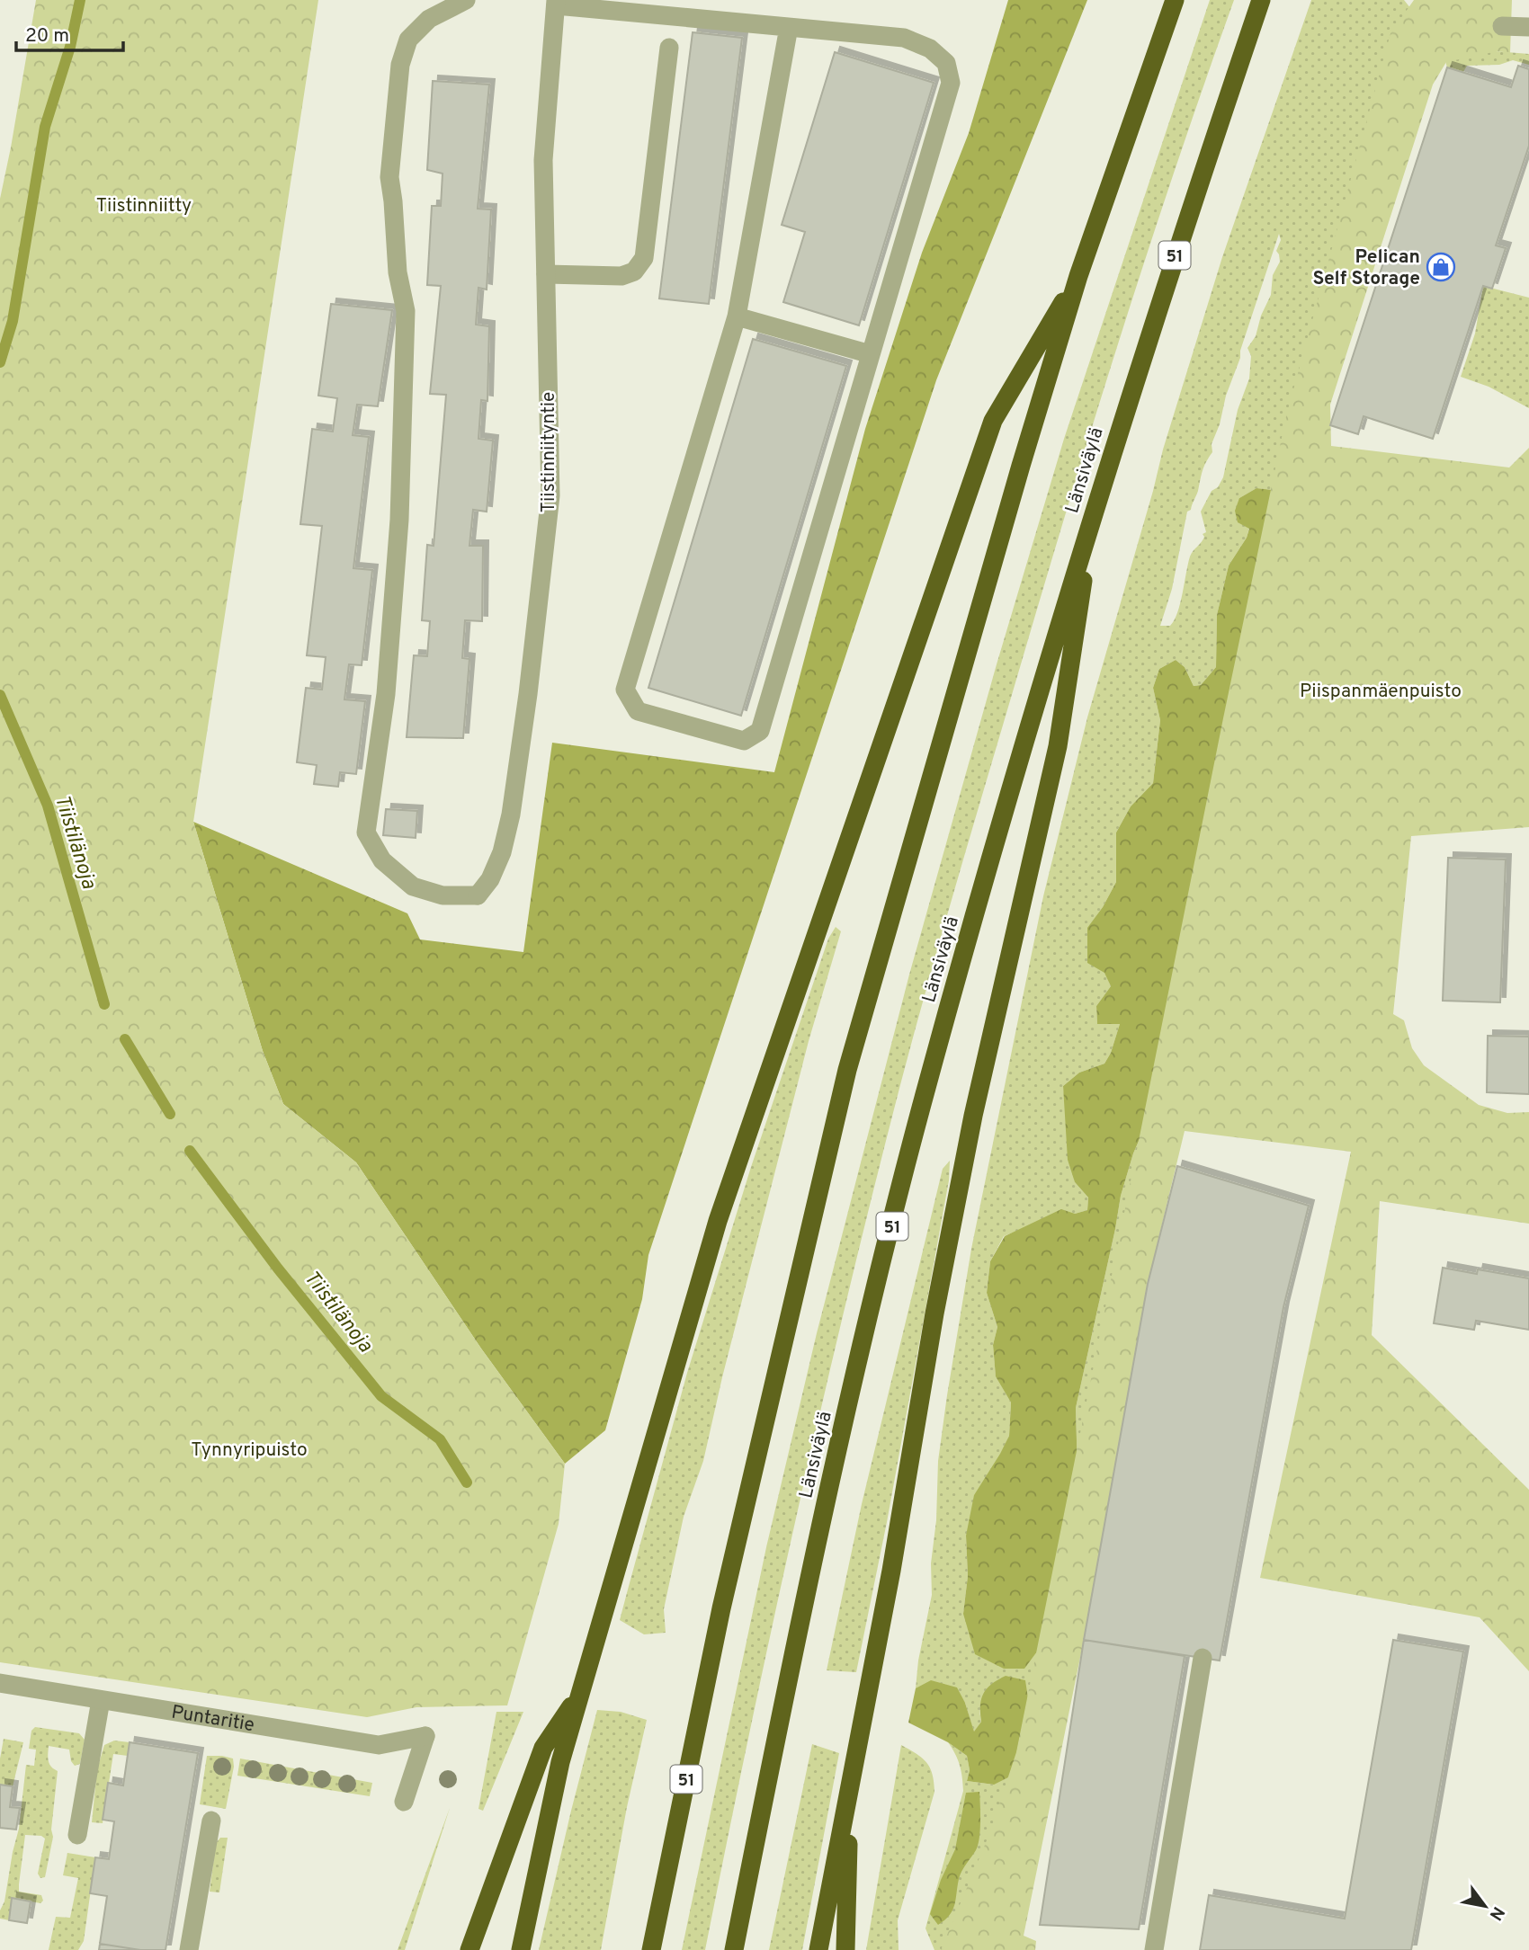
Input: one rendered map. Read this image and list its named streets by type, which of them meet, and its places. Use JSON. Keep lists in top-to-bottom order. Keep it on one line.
{"streets":{"highway":["51","Länsiväylä"],"street":["Tiistinniityntie","Puntaritie"]},"water":["Tiistilänoja"],"parks":["Tiistinniitty","Piispanmäenpuisto","Tynnyripuisto"],"places":{"shop":["Pelican Self Storage"]},"scale_bar":"20 m","north":"bottom right"}
